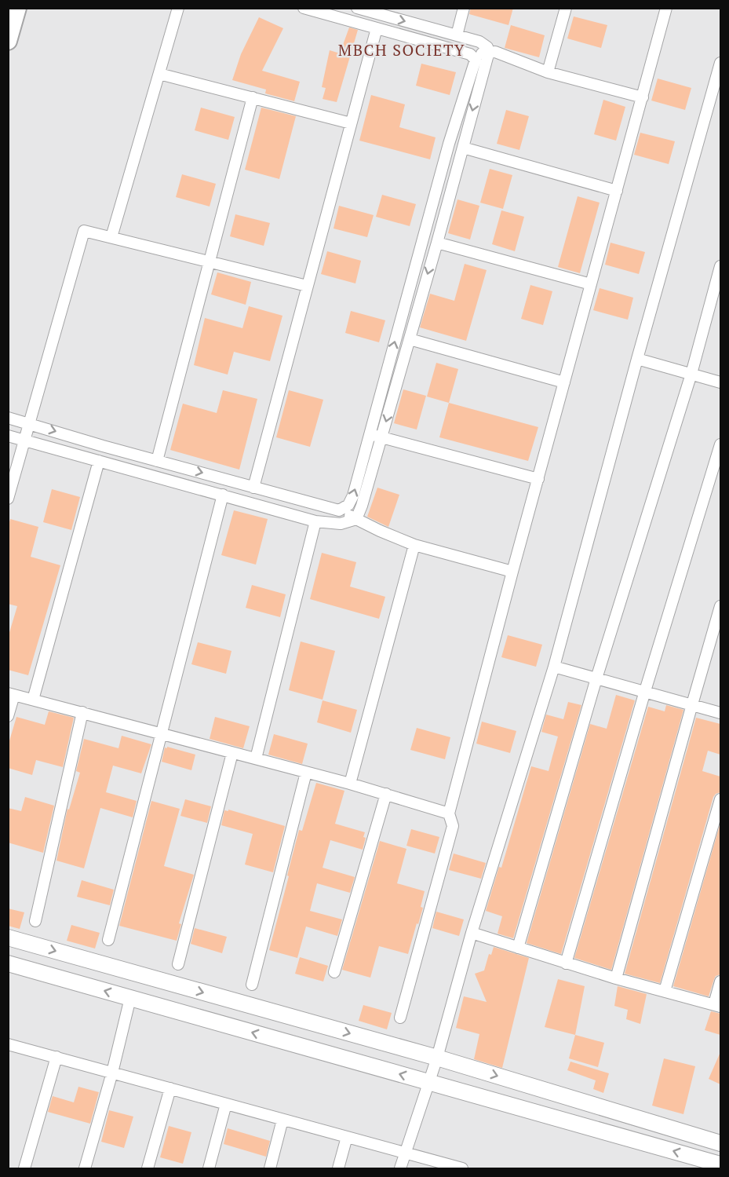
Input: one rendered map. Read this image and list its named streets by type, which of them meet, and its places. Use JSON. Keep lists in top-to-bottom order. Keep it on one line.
{"districts":["MBCH SOCIETY"]}
